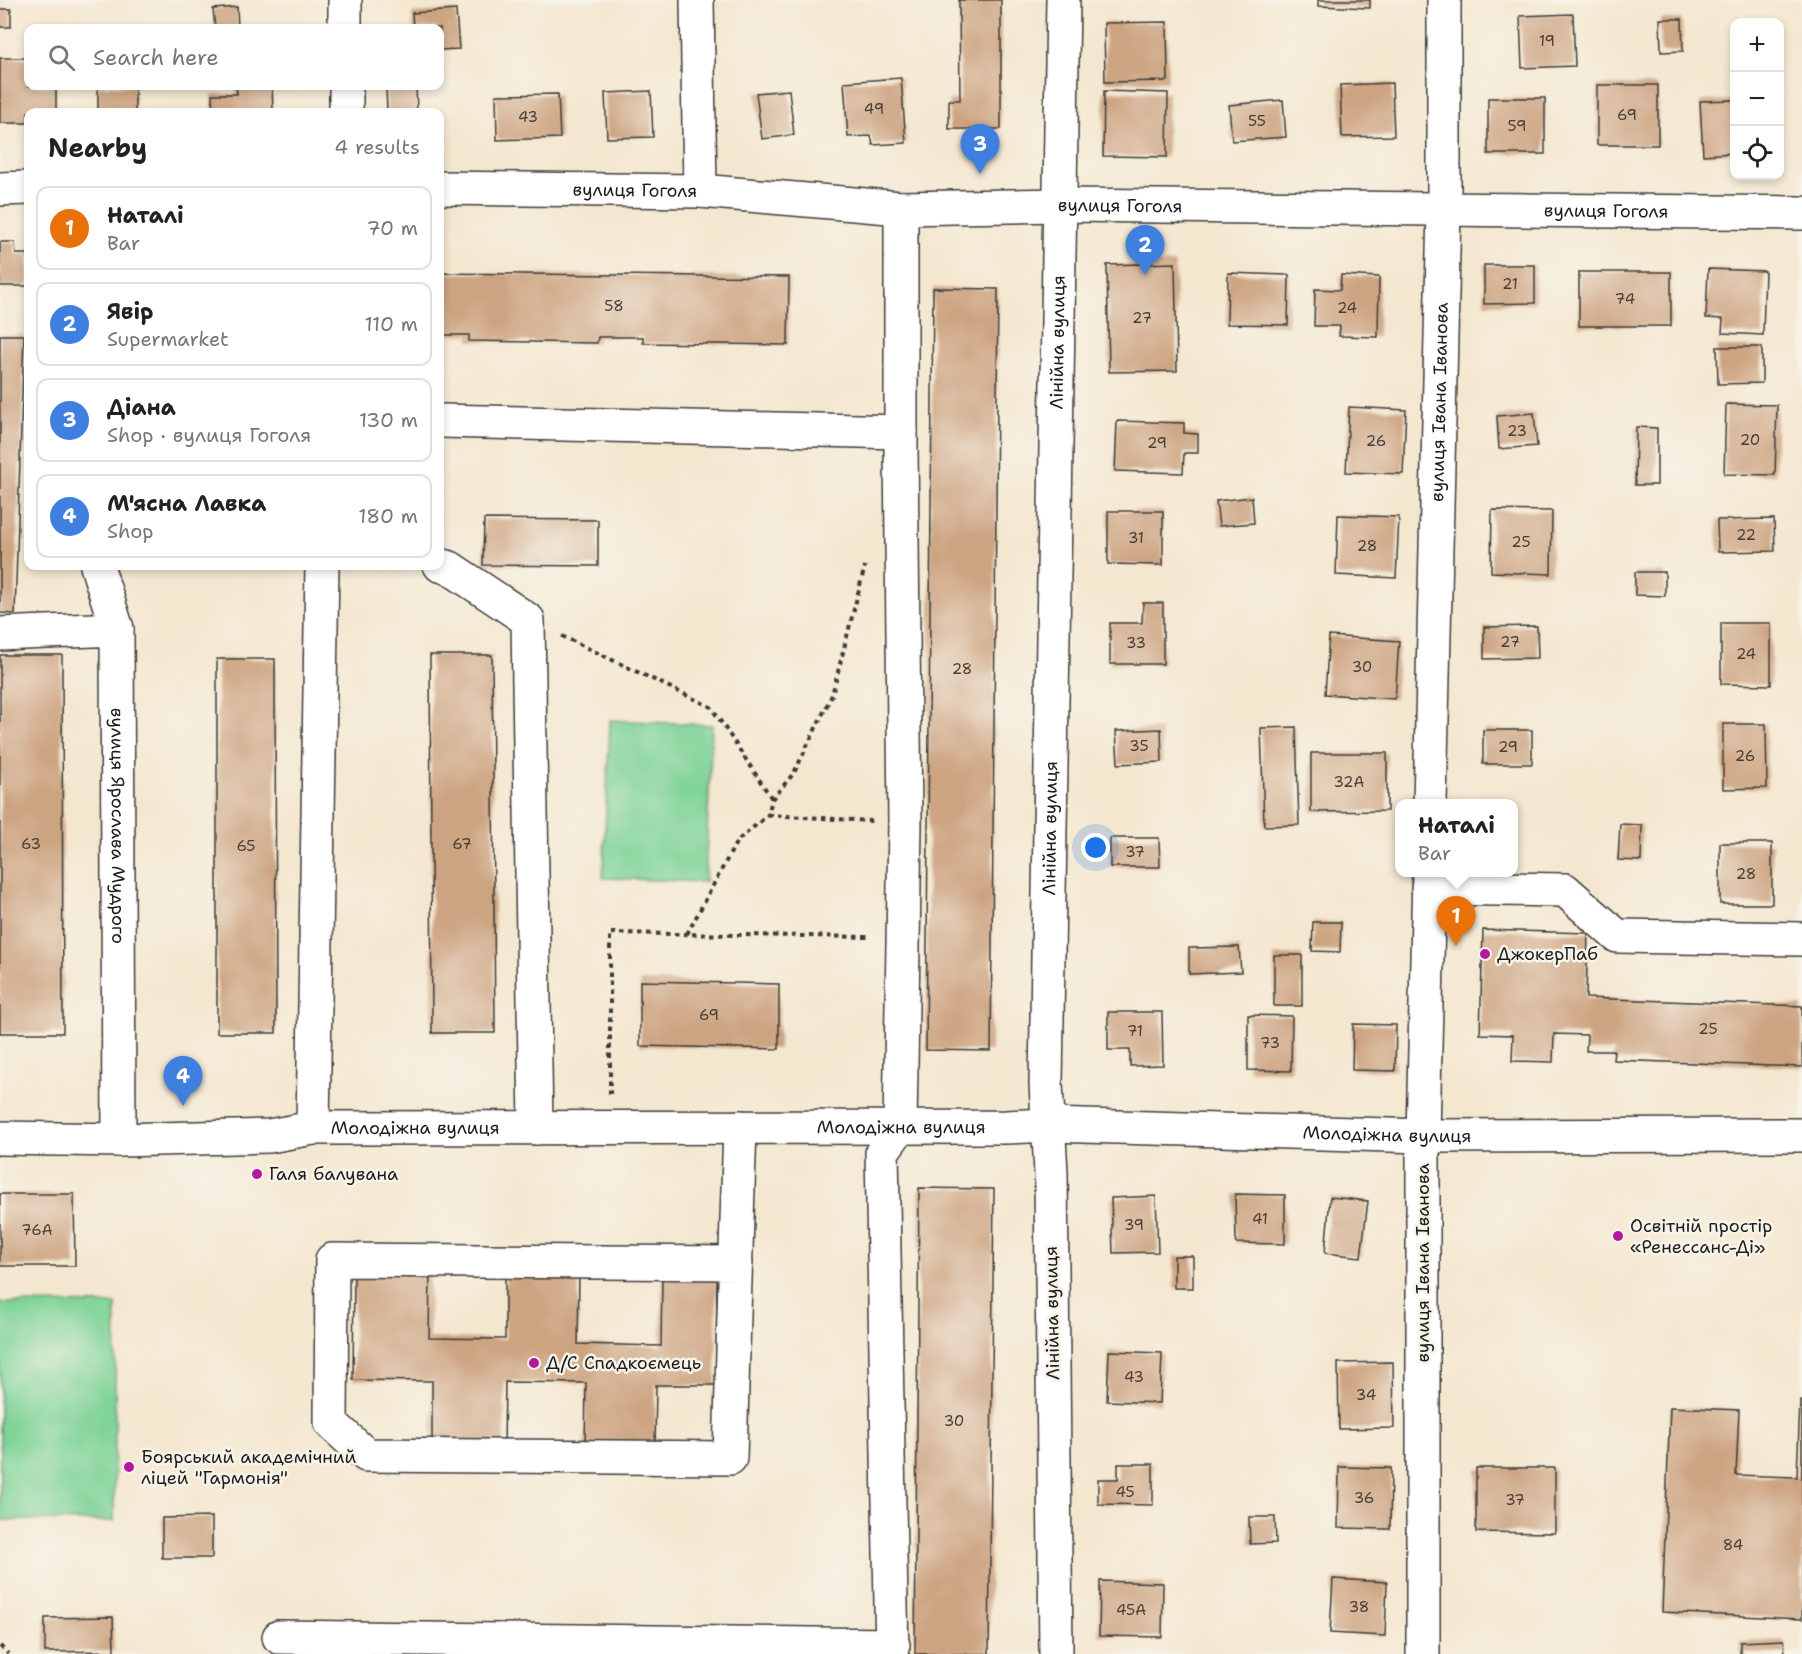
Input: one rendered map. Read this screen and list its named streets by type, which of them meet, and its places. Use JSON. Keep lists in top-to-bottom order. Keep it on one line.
{"streets":{"street":["вулиця Гоголя","Лінійна вулиця","вулиця Івана Іванова","вулиця Ярослава Мудрого","Молодіжна вулиця"]},"crossings":[["вулиця Гоголя","Лінійна вулиця"],["вулиця Гоголя","вулиця Івана Іванова"],["Лінійна вулиця","Молодіжна вулиця"],["вулиця Івана Іванова","Молодіжна вулиця"],["вулиця Ярослава Мудрого","Молодіжна вулиця"]],"places":["ДжокерПаб","Галя балувана","Освітній простір «Ренессанс-Ді»","Д/С Спадкоємець","Боярський академічний ліцей \"Гармонія\""],"house_numbers":["19","49","69","43","55","59","21","74","58","24","27","23","20","26","29","22","31","25","28","27","33","24","30","28","35","29","26","32А","63","67","65","37","28","69","25","71","73","41","39","76А","43","34","30","45","36","37","84","38","45А"],"page":{"map_buttons":["+","−"],"search":"Search here","heading":["Nearby","4 results"],"pins":["3","2","1","4"],"list":[{"mark":"1","name":"Наталі","note":"Bar","value":"70 m"},{"mark":"2","name":"Явір","note":"Supermarket","value":"110 m"},{"mark":"3","name":"Діана","note":"Shop · вулиця Гоголя","value":"130 m"},{"mark":"4","name":"М'ясна Лавка","note":"Shop","value":"180 m"}],"popup":["Наталі","Bar"]}}
